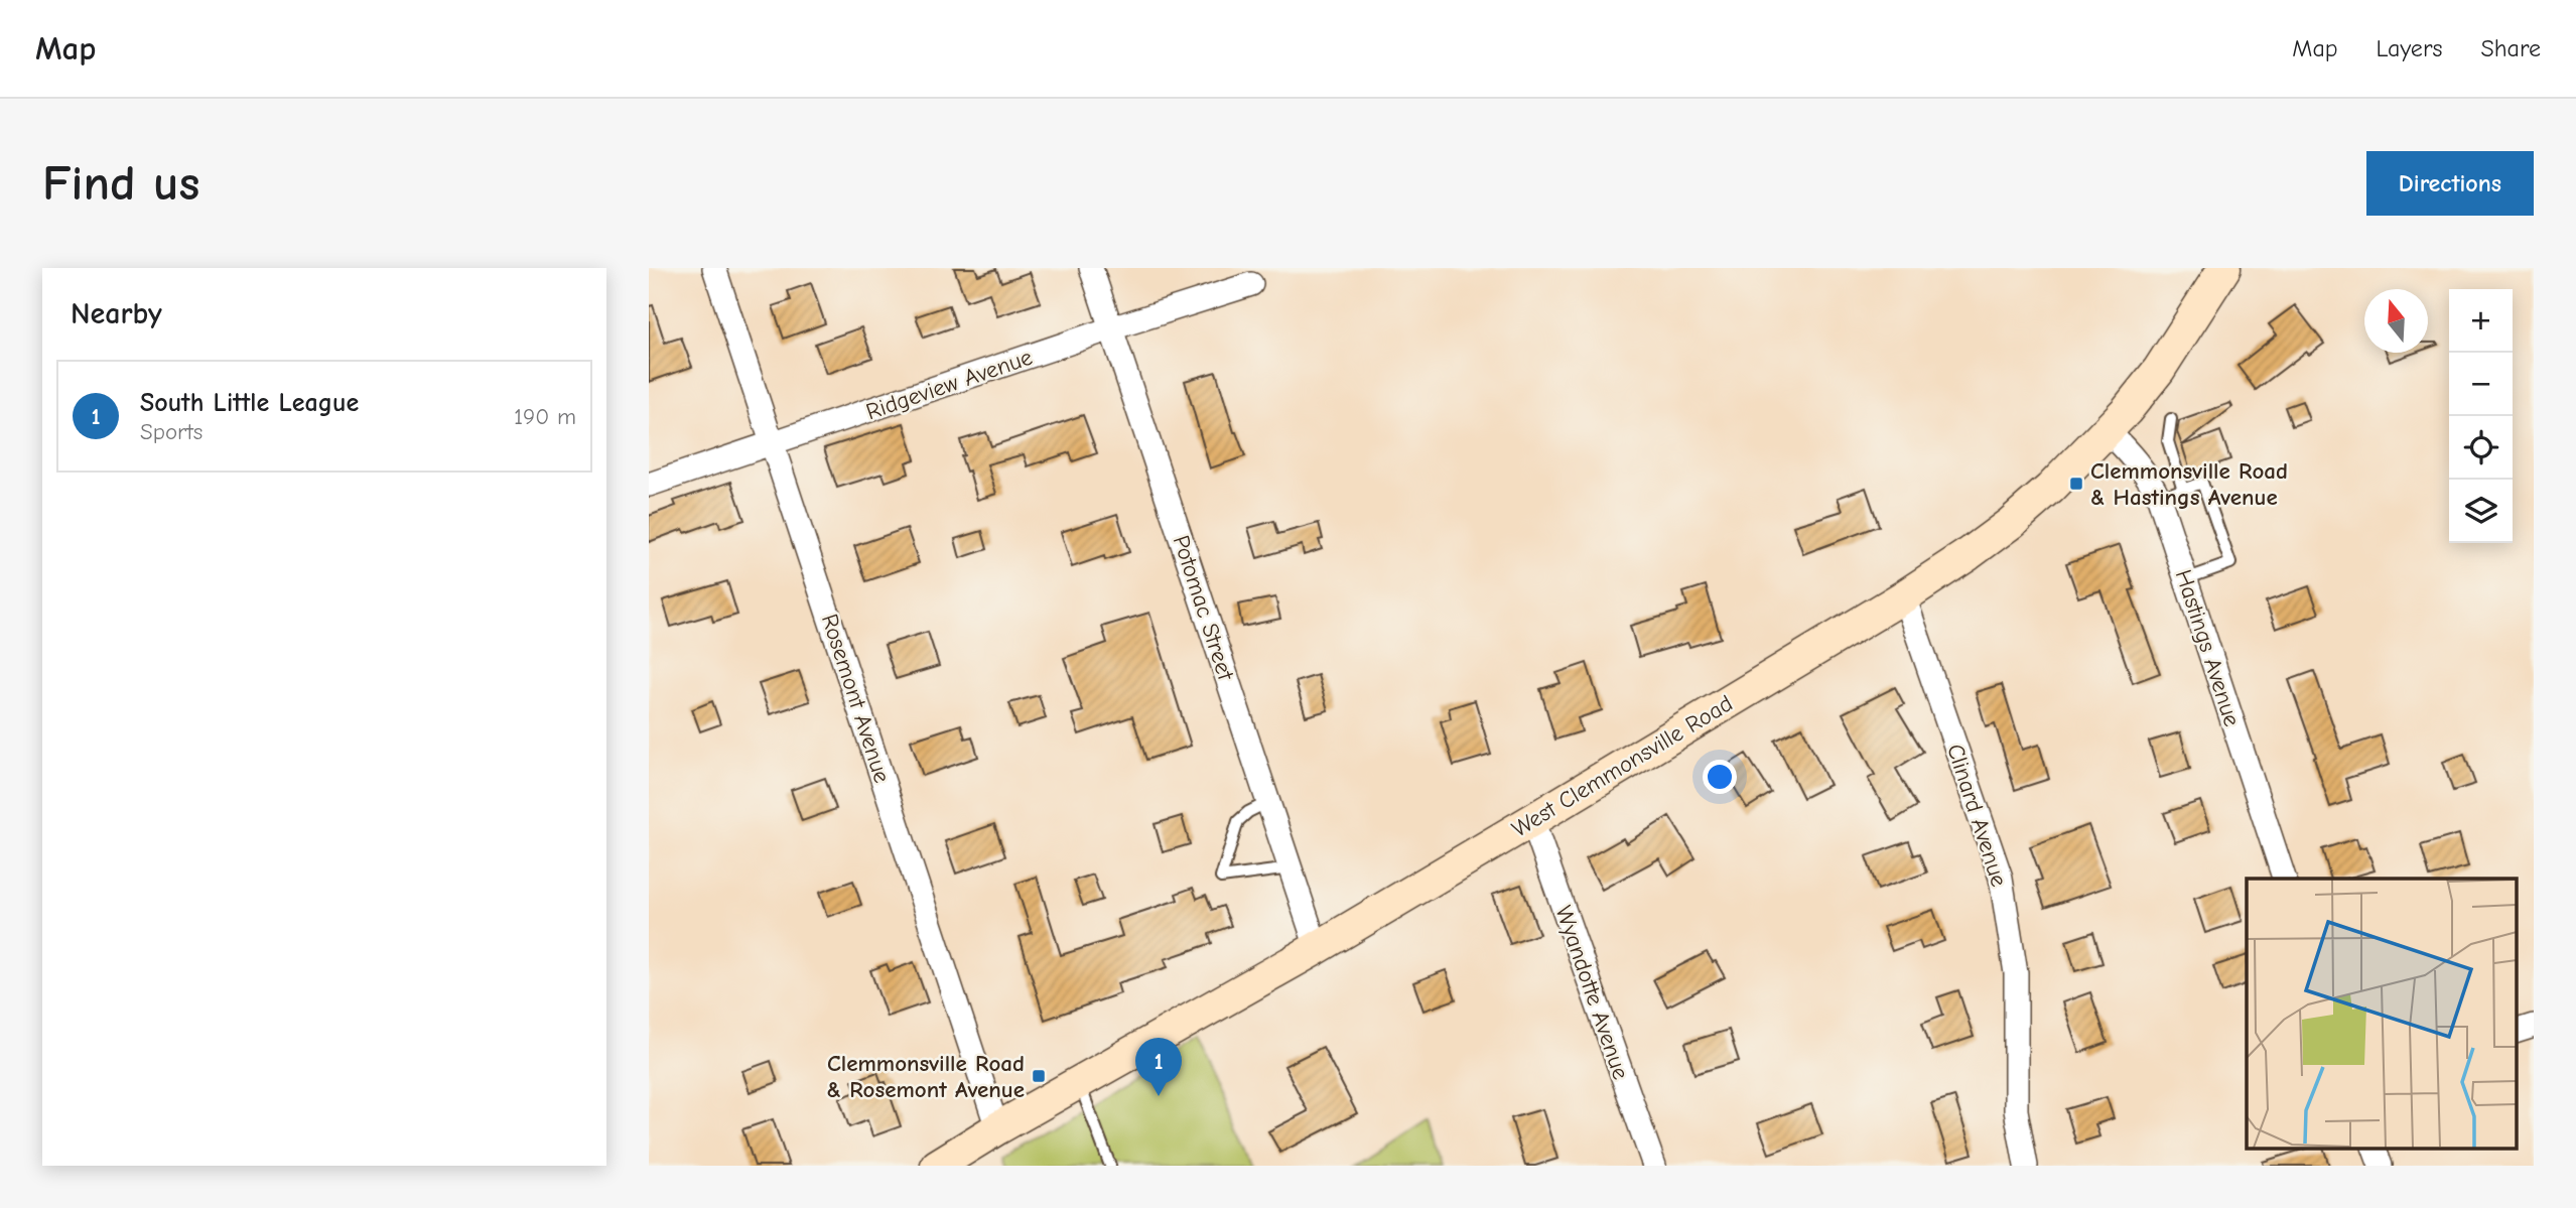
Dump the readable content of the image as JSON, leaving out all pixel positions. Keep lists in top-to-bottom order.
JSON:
{
  "streets": {
    "main road": ["West Clemmonsville Road"],
    "street": [
      "Ridgeview Avenue",
      "Potomac Street",
      "Hastings Avenue",
      "Rosemont Avenue",
      "Clinard Avenue",
      "Wyandotte Avenue"
    ]
  },
  "crossings": [
    ["Ridgeview Avenue", "Potomac Street"],
    ["Ridgeview Avenue", "Rosemont Avenue"],
    ["Potomac Street", "West Clemmonsville Road"],
    ["Hastings Avenue", "West Clemmonsville Road"],
    ["Rosemont Avenue", "West Clemmonsville Road"],
    ["West Clemmonsville Road", "Clinard Avenue"],
    ["West Clemmonsville Road", "Wyandotte Avenue"]
  ],
  "places": {
    "transit": ["Clemmonsville Road & Hastings Avenue", "Clemmonsville Road & Rosemont Avenue"]
  },
  "north": "top",
  "page": {
    "header": "Map",
    "nav": ["Map", "Layers", "Share"],
    "buttons": "Directions",
    "title": "Find us",
    "heading": "Nearby",
    "map_buttons": ["+", "−"],
    "list": [
      {
        "mark": "1",
        "name": "South Little League",
        "note": "Sports",
        "value": "190 m"
      }
    ],
    "pins": "1"
  }
}
